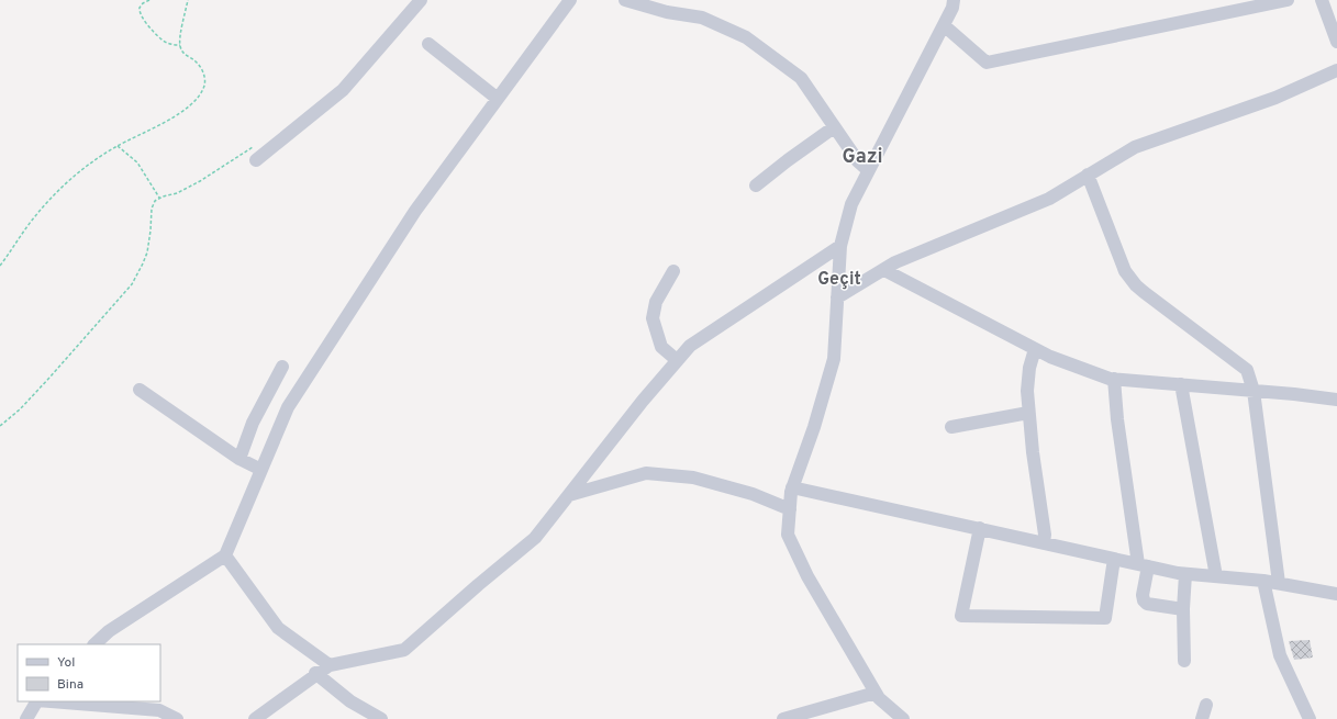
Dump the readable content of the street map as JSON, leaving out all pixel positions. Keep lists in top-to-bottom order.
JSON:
{
  "districts": ["Gazi", "Geçit"],
  "legend": ["Yol", "Bina"]
}
